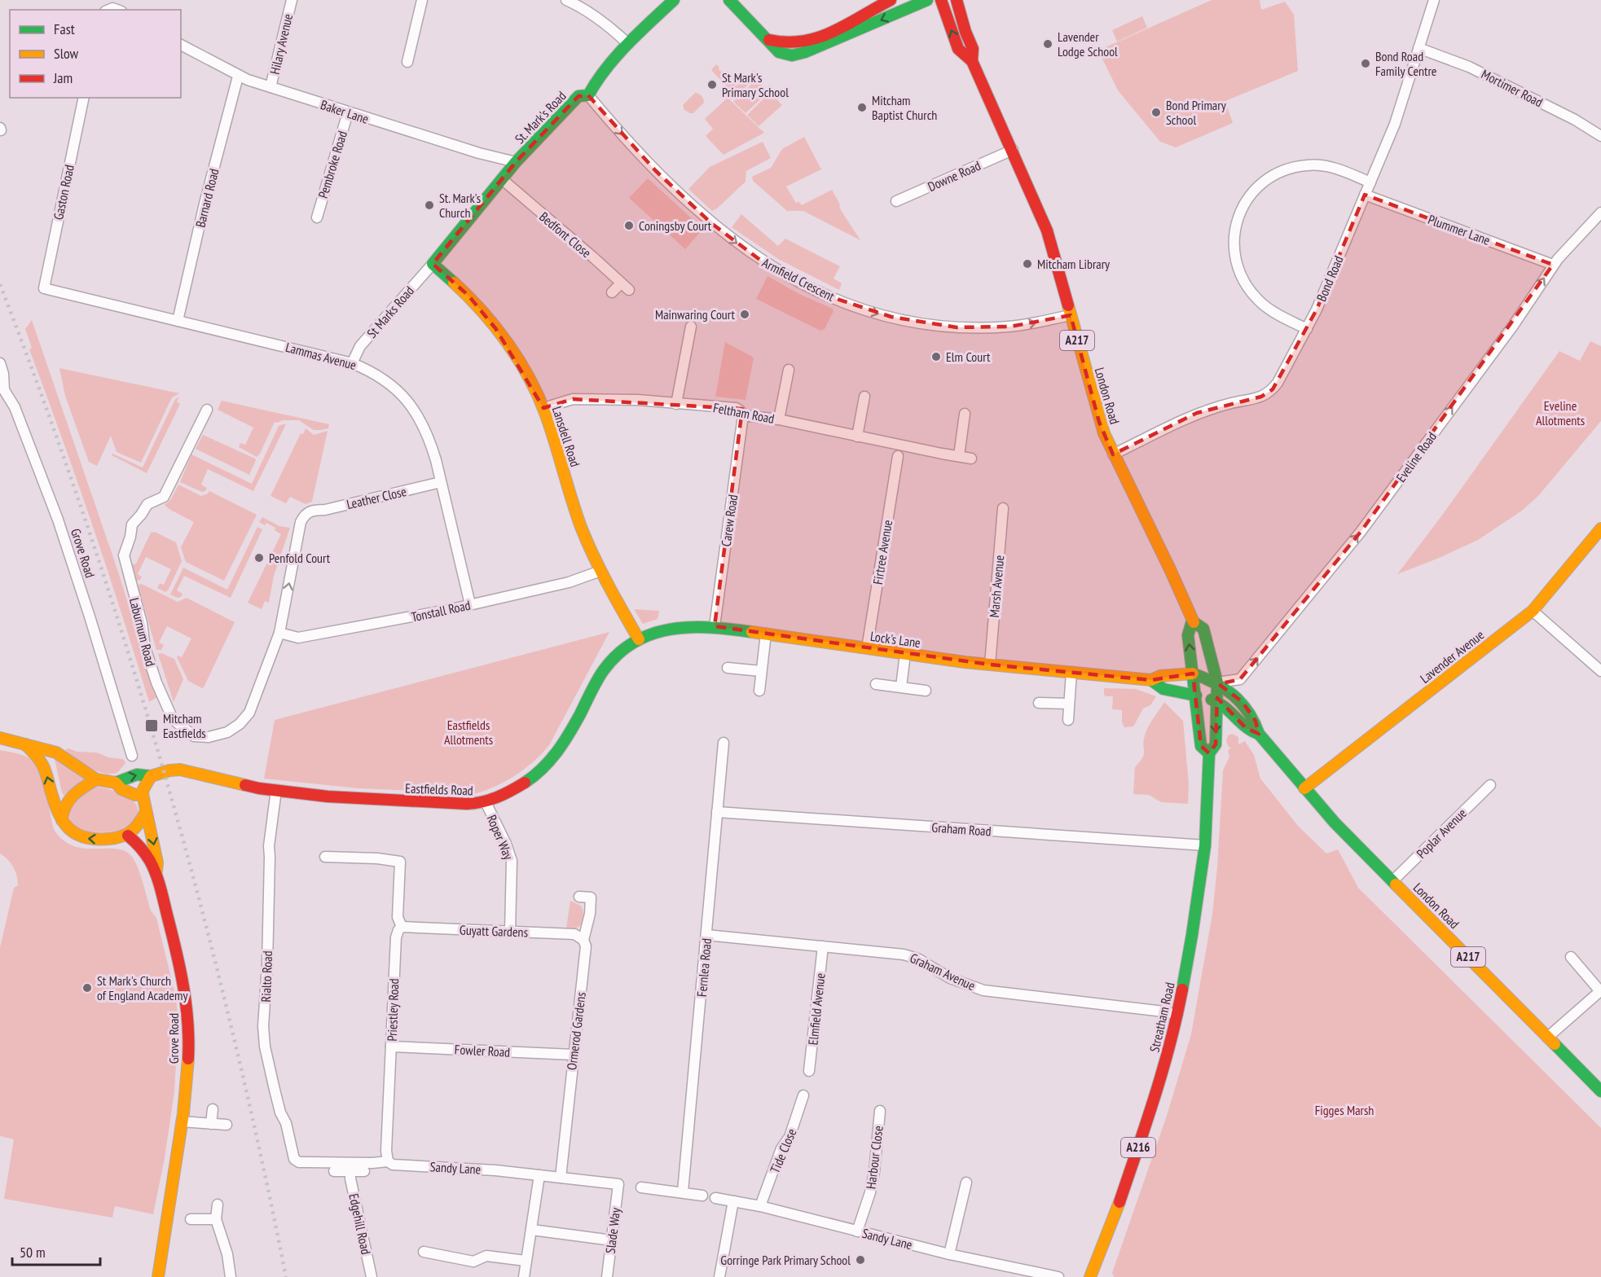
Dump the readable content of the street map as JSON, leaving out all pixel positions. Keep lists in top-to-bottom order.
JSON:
{
  "streets": {
    "street": [
      "Hilary Avenue",
      "Mortimer Road",
      "Baker Lane",
      "St. Mark's Road",
      "Pembroke Road",
      "Downe Road",
      "Gaston Road",
      "Barnard Road",
      "Plummer Lane",
      "Bedfont Close",
      "Bond Road",
      "Armfield Crescent",
      "St Marks Road",
      "A217",
      "Lammas Avenue",
      "London Road",
      "Feltham Road",
      "Lansdell Road",
      "Eveline Road",
      "Leather Close",
      "Carew Road",
      "Firtree Avenue",
      "Grove Road",
      "Marsh Avenue",
      "Tonstall Road",
      "Laburnum Road",
      "Lock's Lane",
      "Lavender Avenue",
      "Eastfields Road",
      "Graham Road",
      "Poplar Avenue",
      "Roper Way",
      "Guyatt Gardens",
      "Fernlea Road",
      "Graham Avenue",
      "Rialto Road",
      "Elmfield Avenue",
      "Priestley Road",
      "Streatham Road",
      "Ormerod Gardens",
      "Fowler Road",
      "A216",
      "Tide Close",
      "Harbour Close",
      "Sandy Lane",
      "Edgehill Road",
      "Slade Way"
    ]
  },
  "crossings": [
    ["Hilary Avenue", "Baker Lane"],
    ["Mortimer Road", "Bond Road"],
    ["Baker Lane", "St. Mark's Road"],
    ["Baker Lane", "Pembroke Road"],
    ["Baker Lane", "Barnard Road"],
    ["St. Mark's Road", "Bedfont Close"],
    ["St. Mark's Road", "Armfield Crescent"],
    ["St. Mark's Road", "St Marks Road"],
    ["St. Mark's Road", "Lansdell Road"],
    ["Downe Road", "London Road"],
    ["Gaston Road", "Lammas Avenue"],
    ["Barnard Road", "Lammas Avenue"],
    ["Plummer Lane", "Bond Road"],
    ["Plummer Lane", "Eveline Road"],
    ["Bond Road", "London Road"],
    ["Armfield Crescent", "London Road"],
    ["St Marks Road", "Lammas Avenue"],
    ["St Marks Road", "Lansdell Road"],
    ["A217", "London Road"],
    ["Lammas Avenue", "Leather Close"],
    ["Lammas Avenue", "Tonstall Road"],
    ["London Road", "Eveline Road"],
    ["London Road", "Lock's Lane"],
    ["London Road", "Lavender Avenue"],
    ["London Road", "Poplar Avenue"],
    ["London Road", "Streatham Road"],
    ["Feltham Road", "Lansdell Road"],
    ["Feltham Road", "Carew Road"],
    ["Lansdell Road", "Tonstall Road"],
    ["Lansdell Road", "Lock's Lane"],
    ["Lansdell Road", "Eastfields Road"],
    ["Eveline Road", "Streatham Road"],
    ["Leather Close", "Laburnum Road"],
    ["Carew Road", "Lock's Lane"],
    ["Firtree Avenue", "Lock's Lane"],
    ["Marsh Avenue", "Lock's Lane"],
    ["Tonstall Road", "Laburnum Road"],
    ["Lock's Lane", "Eastfields Road"],
    ["Lock's Lane", "Streatham Road"],
    ["Eastfields Road", "Roper Way"],
    ["Eastfields Road", "Rialto Road"],
    ["Graham Road", "Fernlea Road"],
    ["Graham Road", "Streatham Road"],
    ["Roper Way", "Guyatt Gardens"],
    ["Guyatt Gardens", "Priestley Road"],
    ["Guyatt Gardens", "Ormerod Gardens"],
    ["Fernlea Road", "Graham Avenue"],
    ["Graham Avenue", "Elmfield Avenue"],
    ["Graham Avenue", "Streatham Road"],
    ["Rialto Road", "Sandy Lane"],
    ["Priestley Road", "Fowler Road"],
    ["Priestley Road", "Sandy Lane"],
    ["Ormerod Gardens", "Fowler Road"],
    ["Ormerod Gardens", "Sandy Lane"],
    ["Tide Close", "Sandy Lane"],
    ["Harbour Close", "Sandy Lane"],
    ["Sandy Lane", "Slade Way"]
  ],
  "one_way": ["Armfield Crescent", "Eveline Road"],
  "parks": ["Eveline Allotments", "Eastfields Allotments", "Figges Marsh"],
  "places": {
    "other": [
      "Lavender Lodge School",
      "Bond Road Family Centre",
      "St Mark's Primary School",
      "Mitcham Baptist Church",
      "Bond Primary School",
      "St. Mark's Church",
      "Coningsby Court",
      "Mitcham Library",
      "Mainwaring Court",
      "Elm Court",
      "Penfold Court",
      "St Mark's Church of England Academy",
      "Gorringe Park Primary School"
    ],
    "transit": ["Mitcham Eastfields"]
  },
  "legend": ["Fast", "Slow", "Jam"],
  "scale_bar": "50 m"
}
